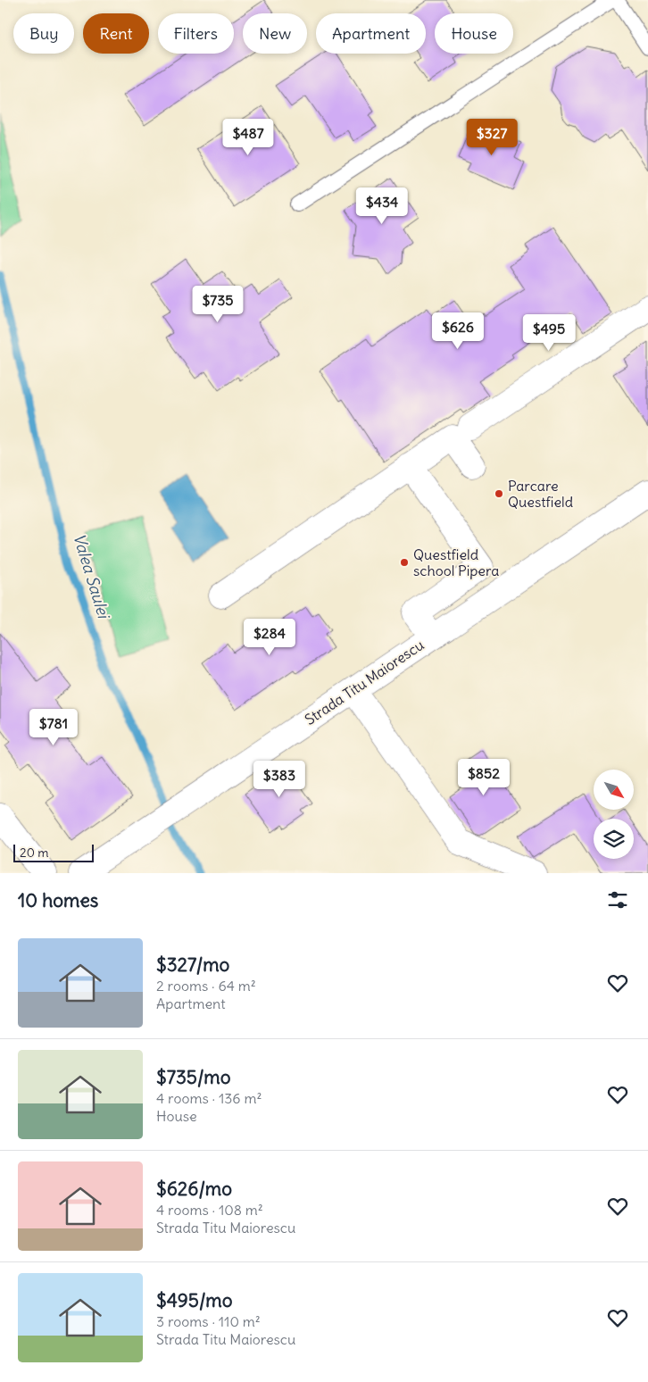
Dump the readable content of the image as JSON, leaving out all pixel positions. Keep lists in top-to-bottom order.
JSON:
{
  "streets": {
    "street": ["Strada Titu Maiorescu"]
  },
  "water": ["Valea Saulei"],
  "places": ["Parcare Questfield", "Questfield school Pipera"],
  "scale_bar": "20 m",
  "north": "bottom right",
  "page": {
    "chip": [
      "Buy",
      "Rent",
      "Filters",
      "New",
      "Apartment",
      "House"
    ],
    "price": [
      "$487",
      "$327",
      "$434",
      "$735",
      "$626",
      "$495",
      "$284",
      "$781",
      "$852",
      "$383"
    ],
    "scale": "20 m",
    "heading": "10 homes",
    "list": [
      {
        "name": "$327/mo",
        "note": "2 rooms · 64 m² · Apartment"
      },
      {
        "name": "$735/mo",
        "note": "4 rooms · 136 m² · House"
      },
      {
        "name": "$626/mo",
        "note": "4 rooms · 108 m² · Strada Titu Maiorescu"
      },
      {
        "name": "$495/mo",
        "note": "3 rooms · 110 m² · Strada Titu Maiorescu"
      }
    ]
  }
}
